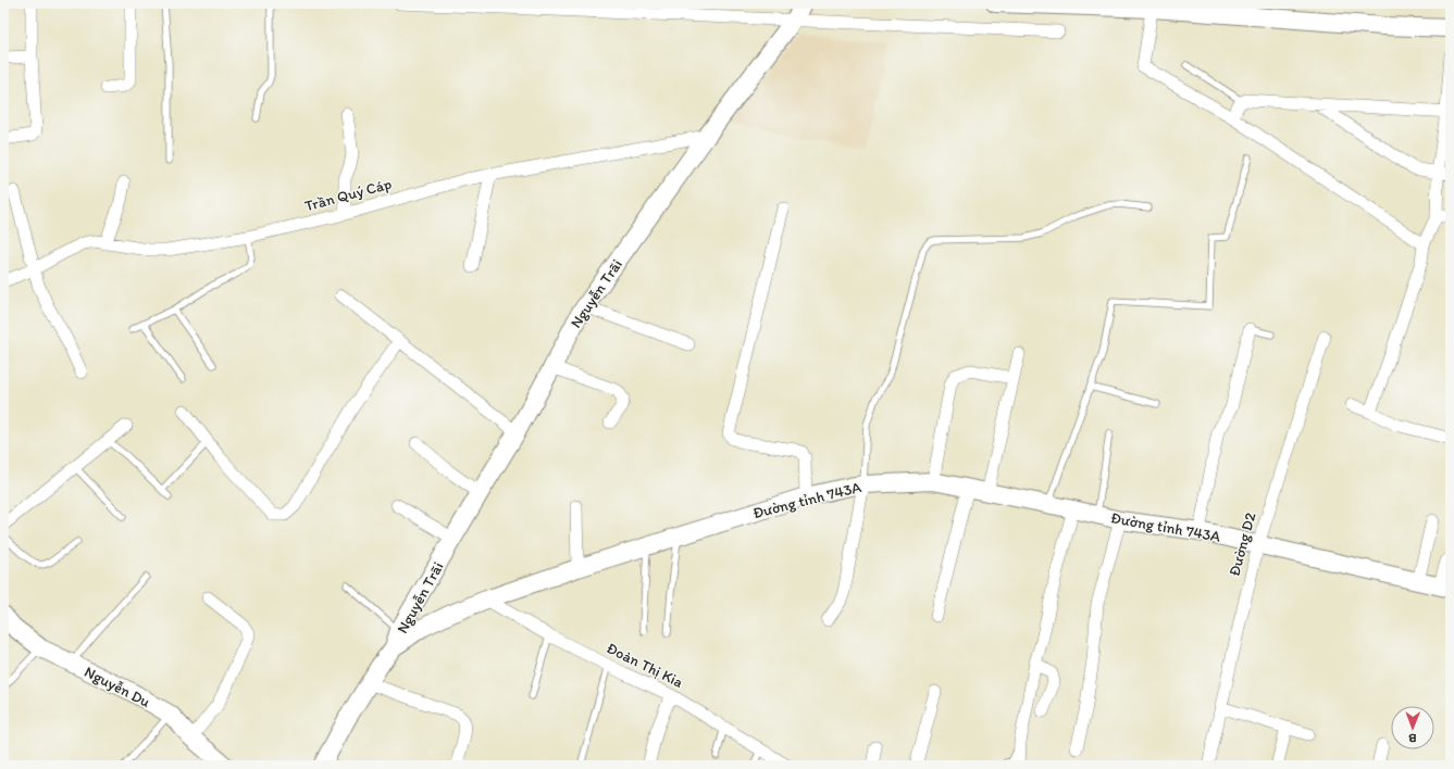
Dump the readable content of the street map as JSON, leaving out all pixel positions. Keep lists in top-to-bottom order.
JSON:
{
  "streets": {
    "main road": ["Nguyễn Trãi", "Đường tỉnh 743A", "Nguyễn Du"],
    "street": ["Trần Quý Cáp", "Đường D2", "Đoàn Thị Kia"]
  },
  "crossings": [
    ["Trần Quý Cáp", "Nguyễn Trãi"],
    ["Nguyễn Trãi", "Đường tỉnh 743A"],
    ["Đường tỉnh 743A", "Đường D2"],
    ["Đường tỉnh 743A", "Đoàn Thị Kia"]
  ],
  "north": "bottom"
}
